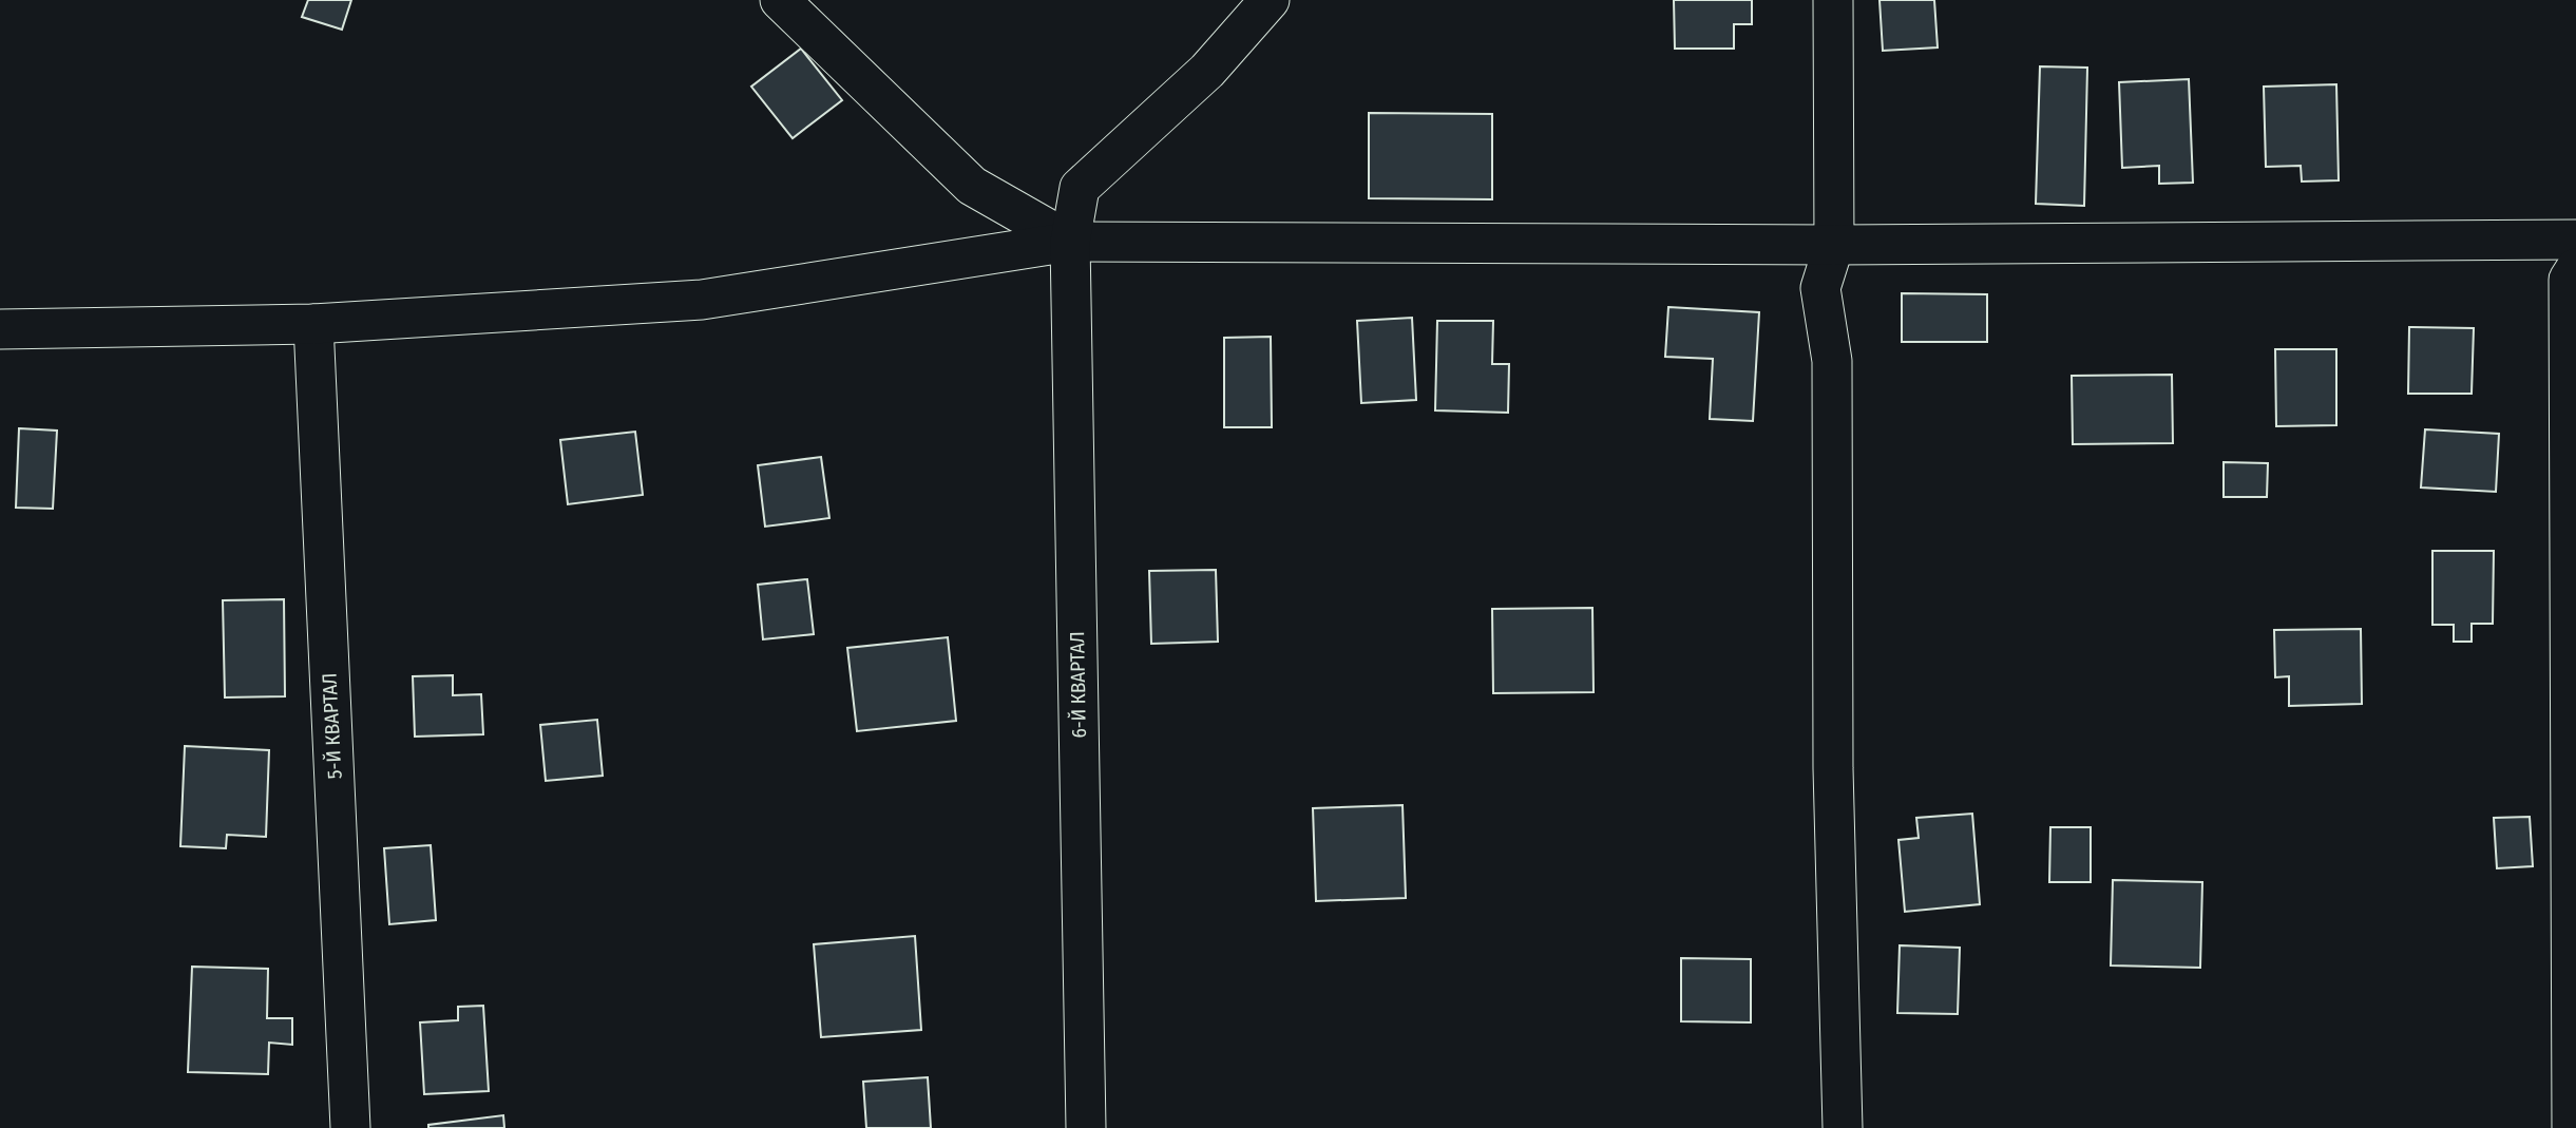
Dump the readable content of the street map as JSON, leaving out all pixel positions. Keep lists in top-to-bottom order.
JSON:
{
  "streets": {
    "street": ["6-Й КВАРТАЛ", "5-Й КВАРТАЛ"]
  }
}
